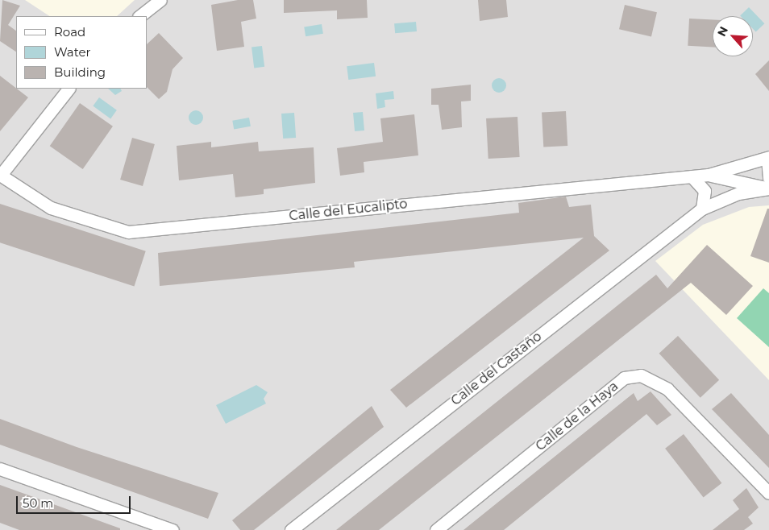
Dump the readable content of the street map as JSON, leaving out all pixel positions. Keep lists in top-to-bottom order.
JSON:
{
  "streets": {
    "street": ["Calle del Eucalipto", "Calle del Castaño", "Calle de la Haya"]
  },
  "legend": ["Road", "Water", "Building"],
  "scale_bar": "50 m",
  "north": "top left"
}
